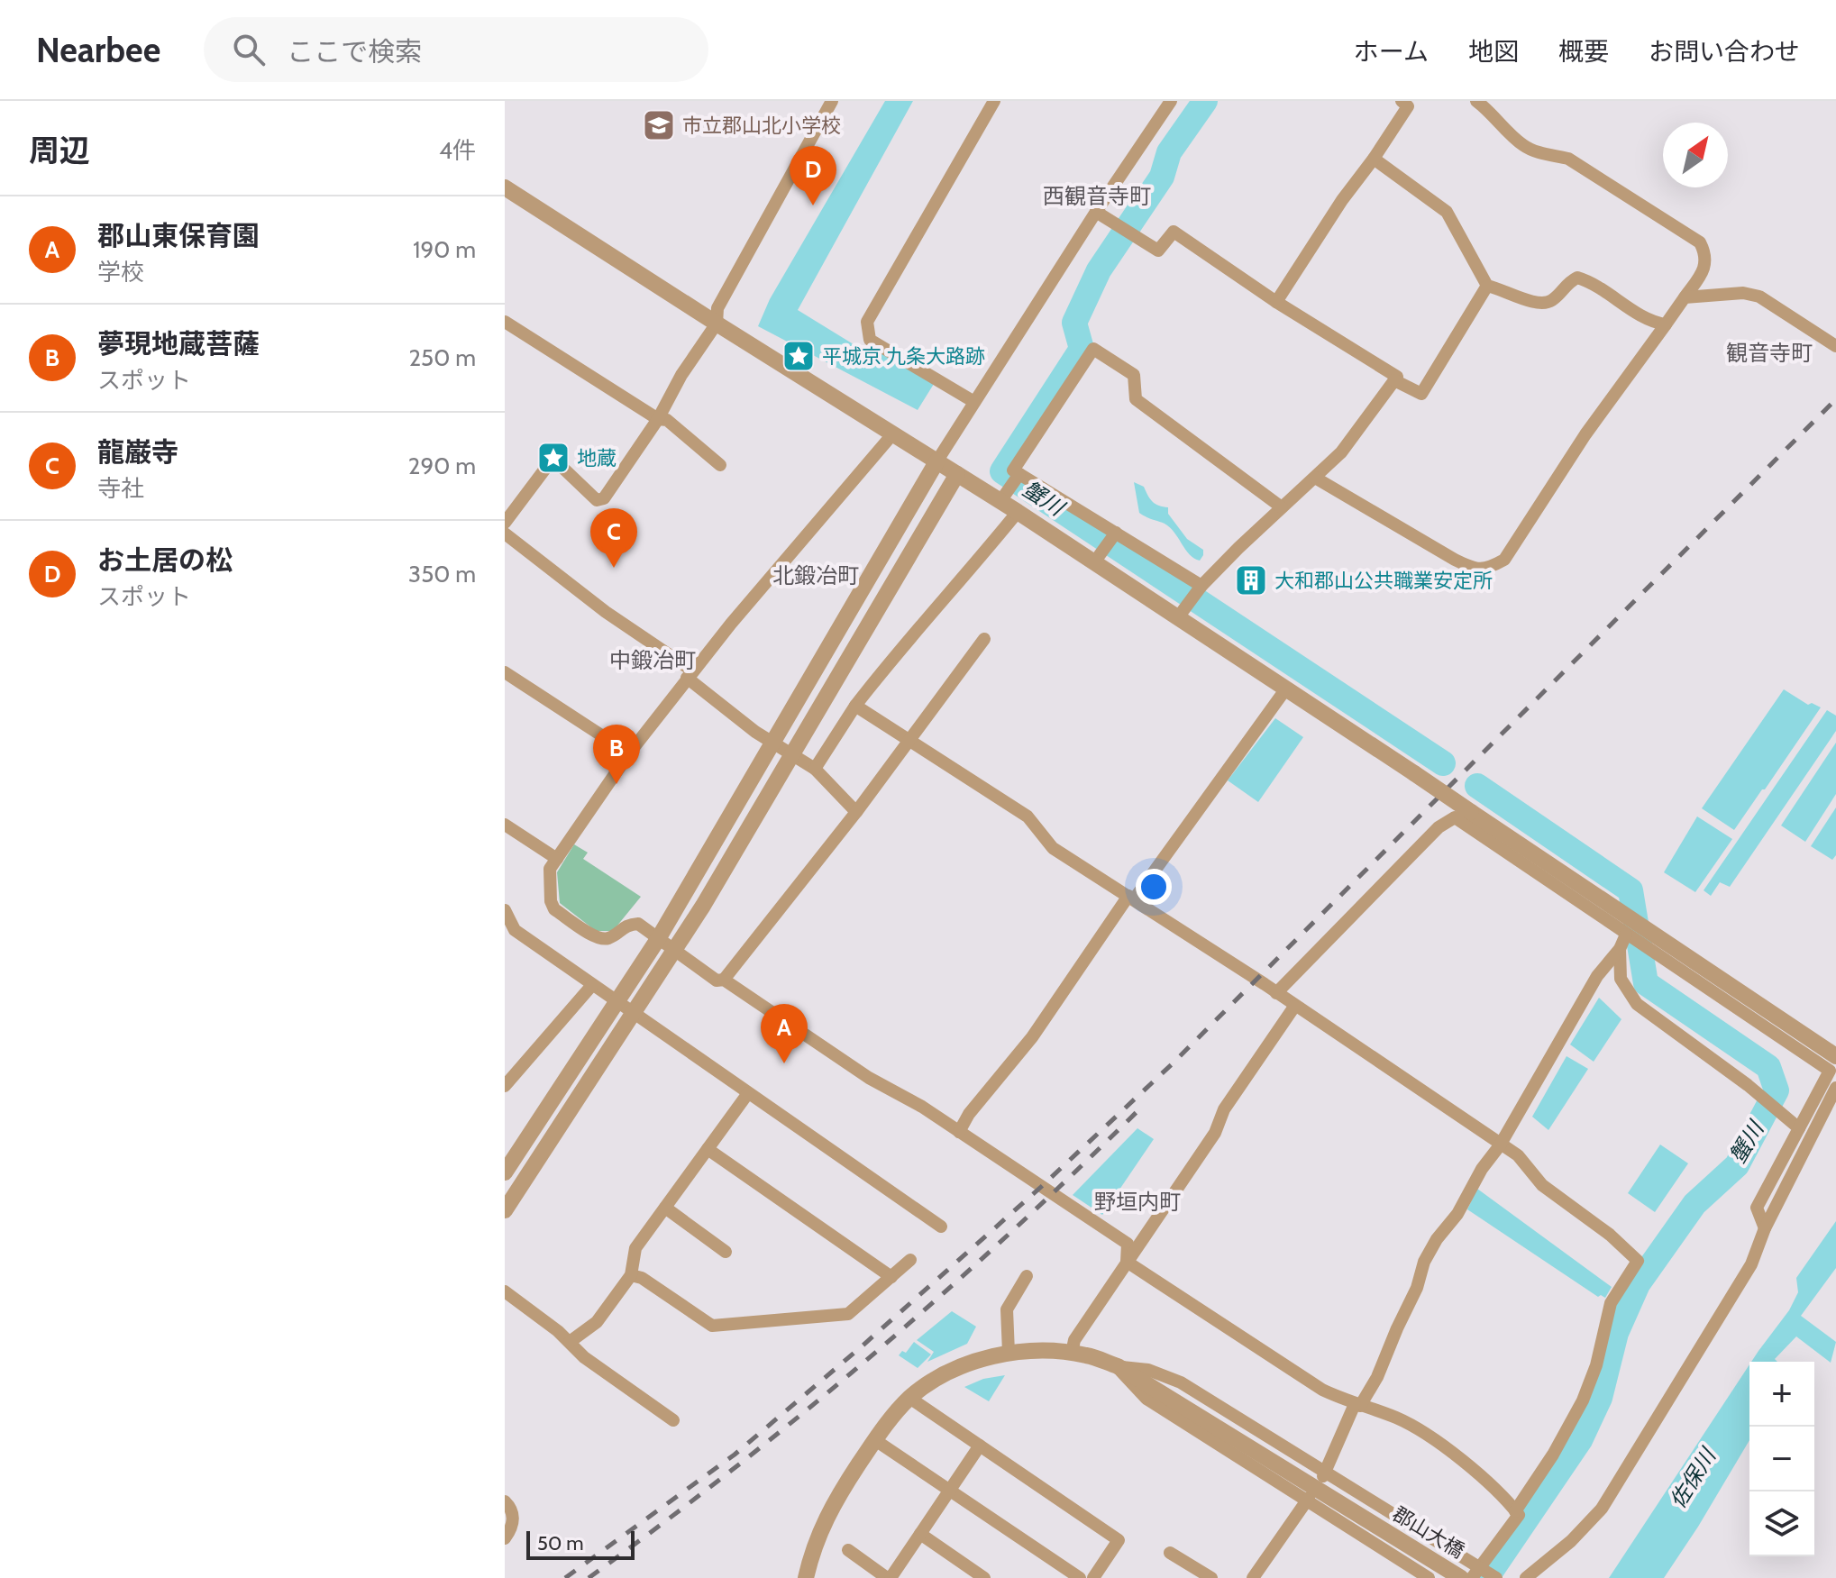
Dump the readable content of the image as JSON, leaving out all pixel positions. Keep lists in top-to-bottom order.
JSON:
{
  "streets": {
    "street": ["郡山大橋"]
  },
  "districts": [
    "西観音寺町",
    "観音寺町",
    "北鍛冶町",
    "中鍛冶町",
    "野垣内町"
  ],
  "water": ["蟹川", "佐保川"],
  "places": {
    "school or university": ["市立郡山北小学校"],
    "place": ["平城京 九条大路跡", "地蔵"],
    "building": ["大和郡山公共職業安定所"]
  },
  "scale_bar": "50 m",
  "north": "top right",
  "page": {
    "header": "Nearbee",
    "search": "ここで検索",
    "nav": [
      "ホーム",
      "地図",
      "概要",
      "お問い合わせ"
    ],
    "heading": ["周辺", "4件"],
    "pins": [
      "D",
      "C",
      "B",
      "A"
    ],
    "list": [
      {
        "mark": "A",
        "name": "郡山東保育園",
        "note": "学校",
        "value": "190 m"
      },
      {
        "mark": "B",
        "name": "夢現地蔵菩薩",
        "note": "スポット",
        "value": "250 m"
      },
      {
        "mark": "C",
        "name": "龍巌寺",
        "note": "寺社",
        "value": "290 m"
      },
      {
        "mark": "D",
        "name": "お土居の松",
        "note": "スポット",
        "value": "350 m"
      }
    ],
    "map_buttons": ["+", "−"],
    "scale": "50 m"
  }
}
